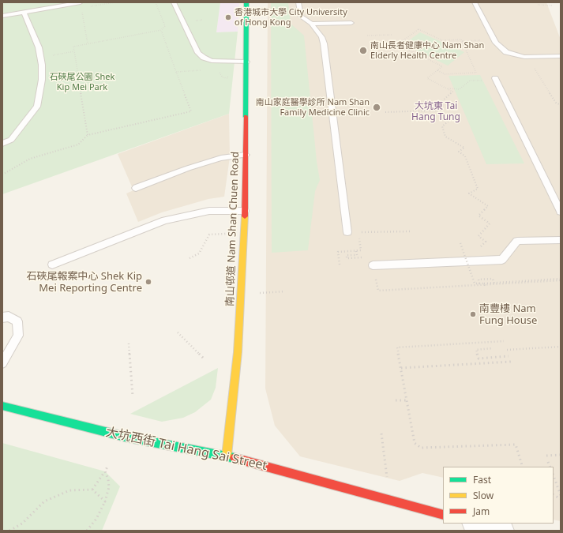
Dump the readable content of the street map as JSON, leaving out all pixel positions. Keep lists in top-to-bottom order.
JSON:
{
  "streets": {
    "street": ["南山邨道 Nam Shan Chuen Road", "大坑西街 Tai Hang Sai Street"]
  },
  "crossings": [
    ["南山邨道 Nam Shan Chuen Road", "大坑西街 Tai Hang Sai Street"]
  ],
  "districts": ["大坑東 Tai Hang Tung"],
  "parks": ["石硤尾公園 Shek Kip Mei Park"],
  "places": [
    "香港城市大學 City University of Hong Kong",
    "南山長者健康中心 Nam Shan Elderly Health Centre",
    "南山家庭醫學診所 Nam Shan Family Medicine Clinic",
    "石硤尾報案中心 Shek Kip Mei Reporting Centre",
    "南豐樓 Nam Fung House"
  ],
  "legend": ["Fast", "Slow", "Jam"]
}
